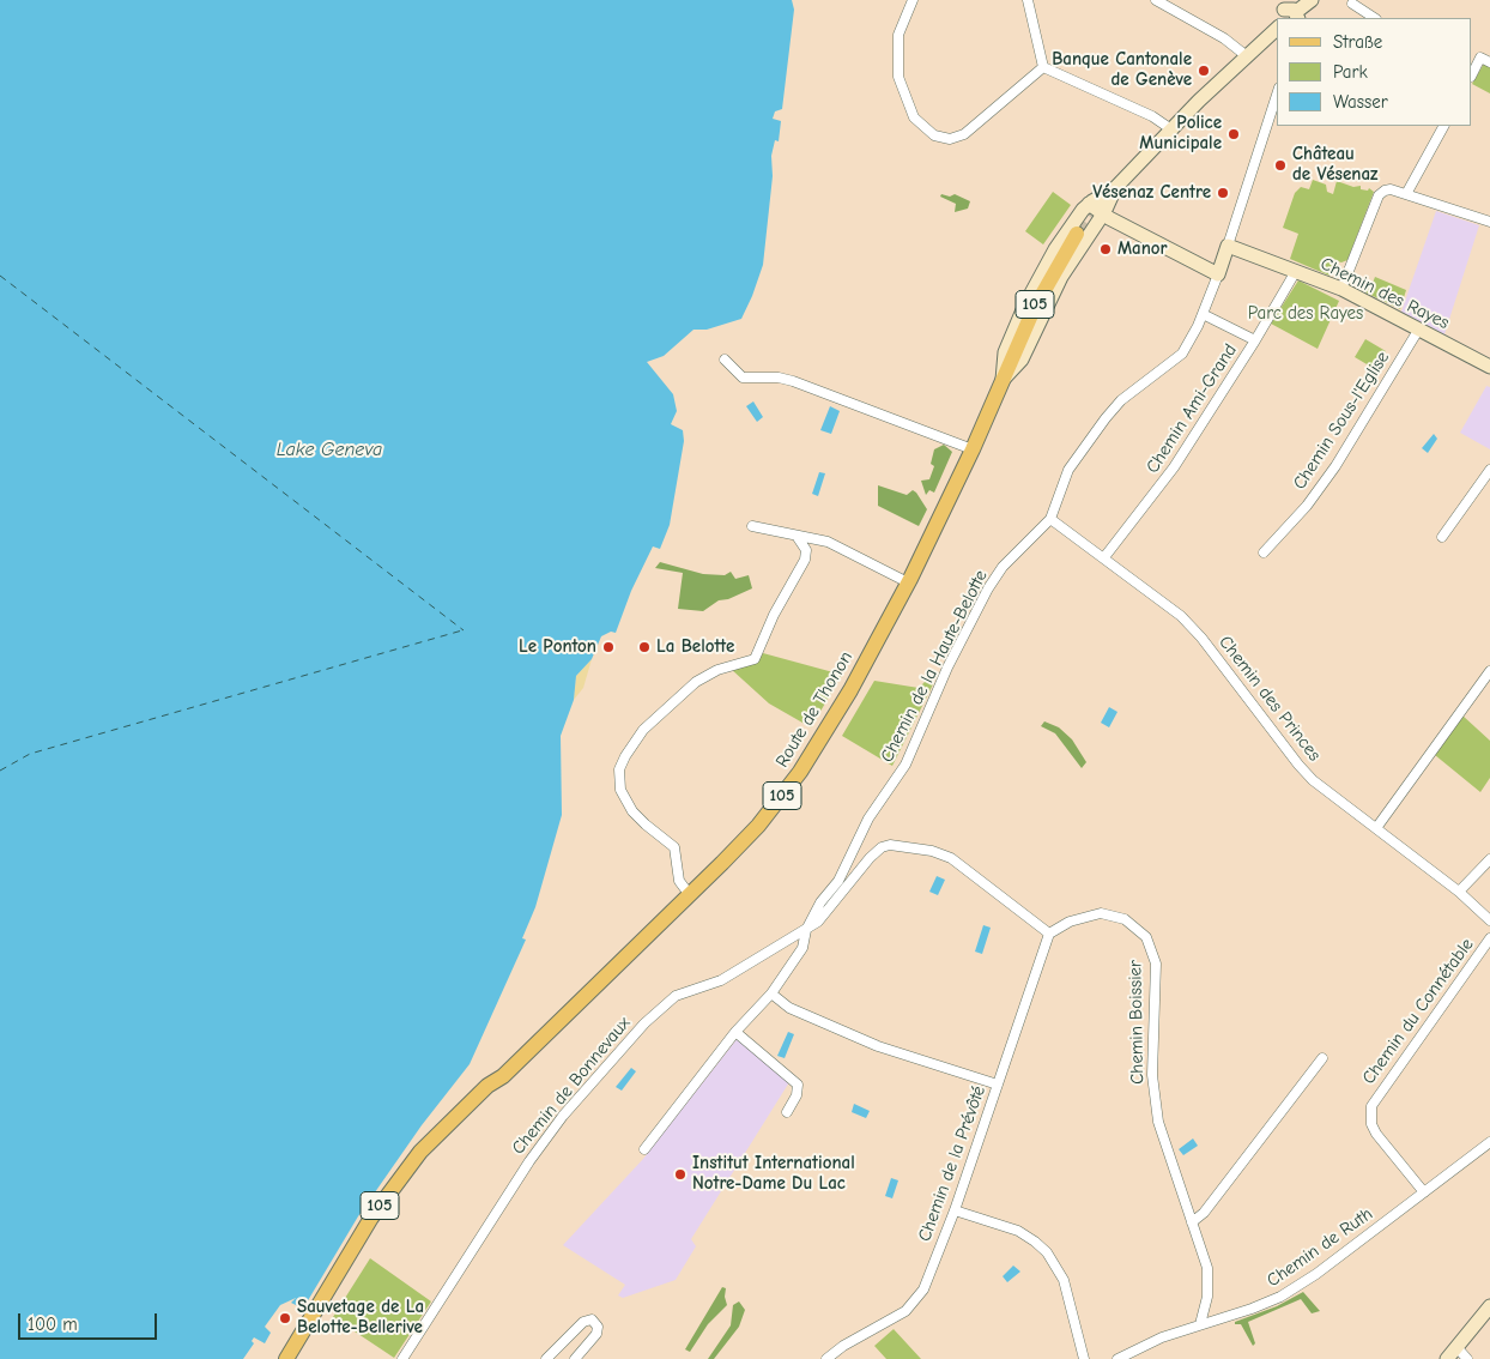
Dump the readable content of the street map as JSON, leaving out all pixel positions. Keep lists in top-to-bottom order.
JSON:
{
  "streets": {
    "main road": ["Chemin des Rayes", "105", "Route de Thonon"],
    "street": [
      "Chemin Ami-Grand",
      "Chemin Sous-l'Eglise",
      "Chemin de la Haute-Belotte",
      "Chemin des Princes",
      "Chemin du Connétable",
      "Chemin Boissier",
      "Chemin de Bonnevaux",
      "Chemin de la Prévôté",
      "Chemin de Ruth"
    ]
  },
  "crossings": [
    ["Chemin des Rayes", "Chemin Ami-Grand"],
    ["Chemin des Rayes", "Chemin Sous-l'Eglise"],
    ["105", "Route de Thonon"],
    ["Chemin Ami-Grand", "Chemin des Princes"],
    ["Chemin de la Haute-Belotte", "Chemin des Princes"],
    ["Chemin de la Haute-Belotte", "Chemin de Bonnevaux"],
    ["Chemin du Connétable", "Chemin de Ruth"],
    ["Chemin Boissier", "Chemin de la Prévôté"],
    ["Chemin Boissier", "Chemin de Ruth"]
  ],
  "water": ["Lake Geneva"],
  "parks": ["Parc des Rayes"],
  "places": [
    "Banque Cantonale de Genève",
    "Police Municipale",
    "Château de Vésenaz",
    "Vésenaz Centre",
    "Manor",
    "Le Ponton",
    "La Belotte",
    "Institut International Notre-Dame Du Lac",
    "Sauvetage de La Belotte-Bellerive"
  ],
  "legend": ["Straße", "Park", "Wasser"],
  "scale_bar": "100 m"
}
